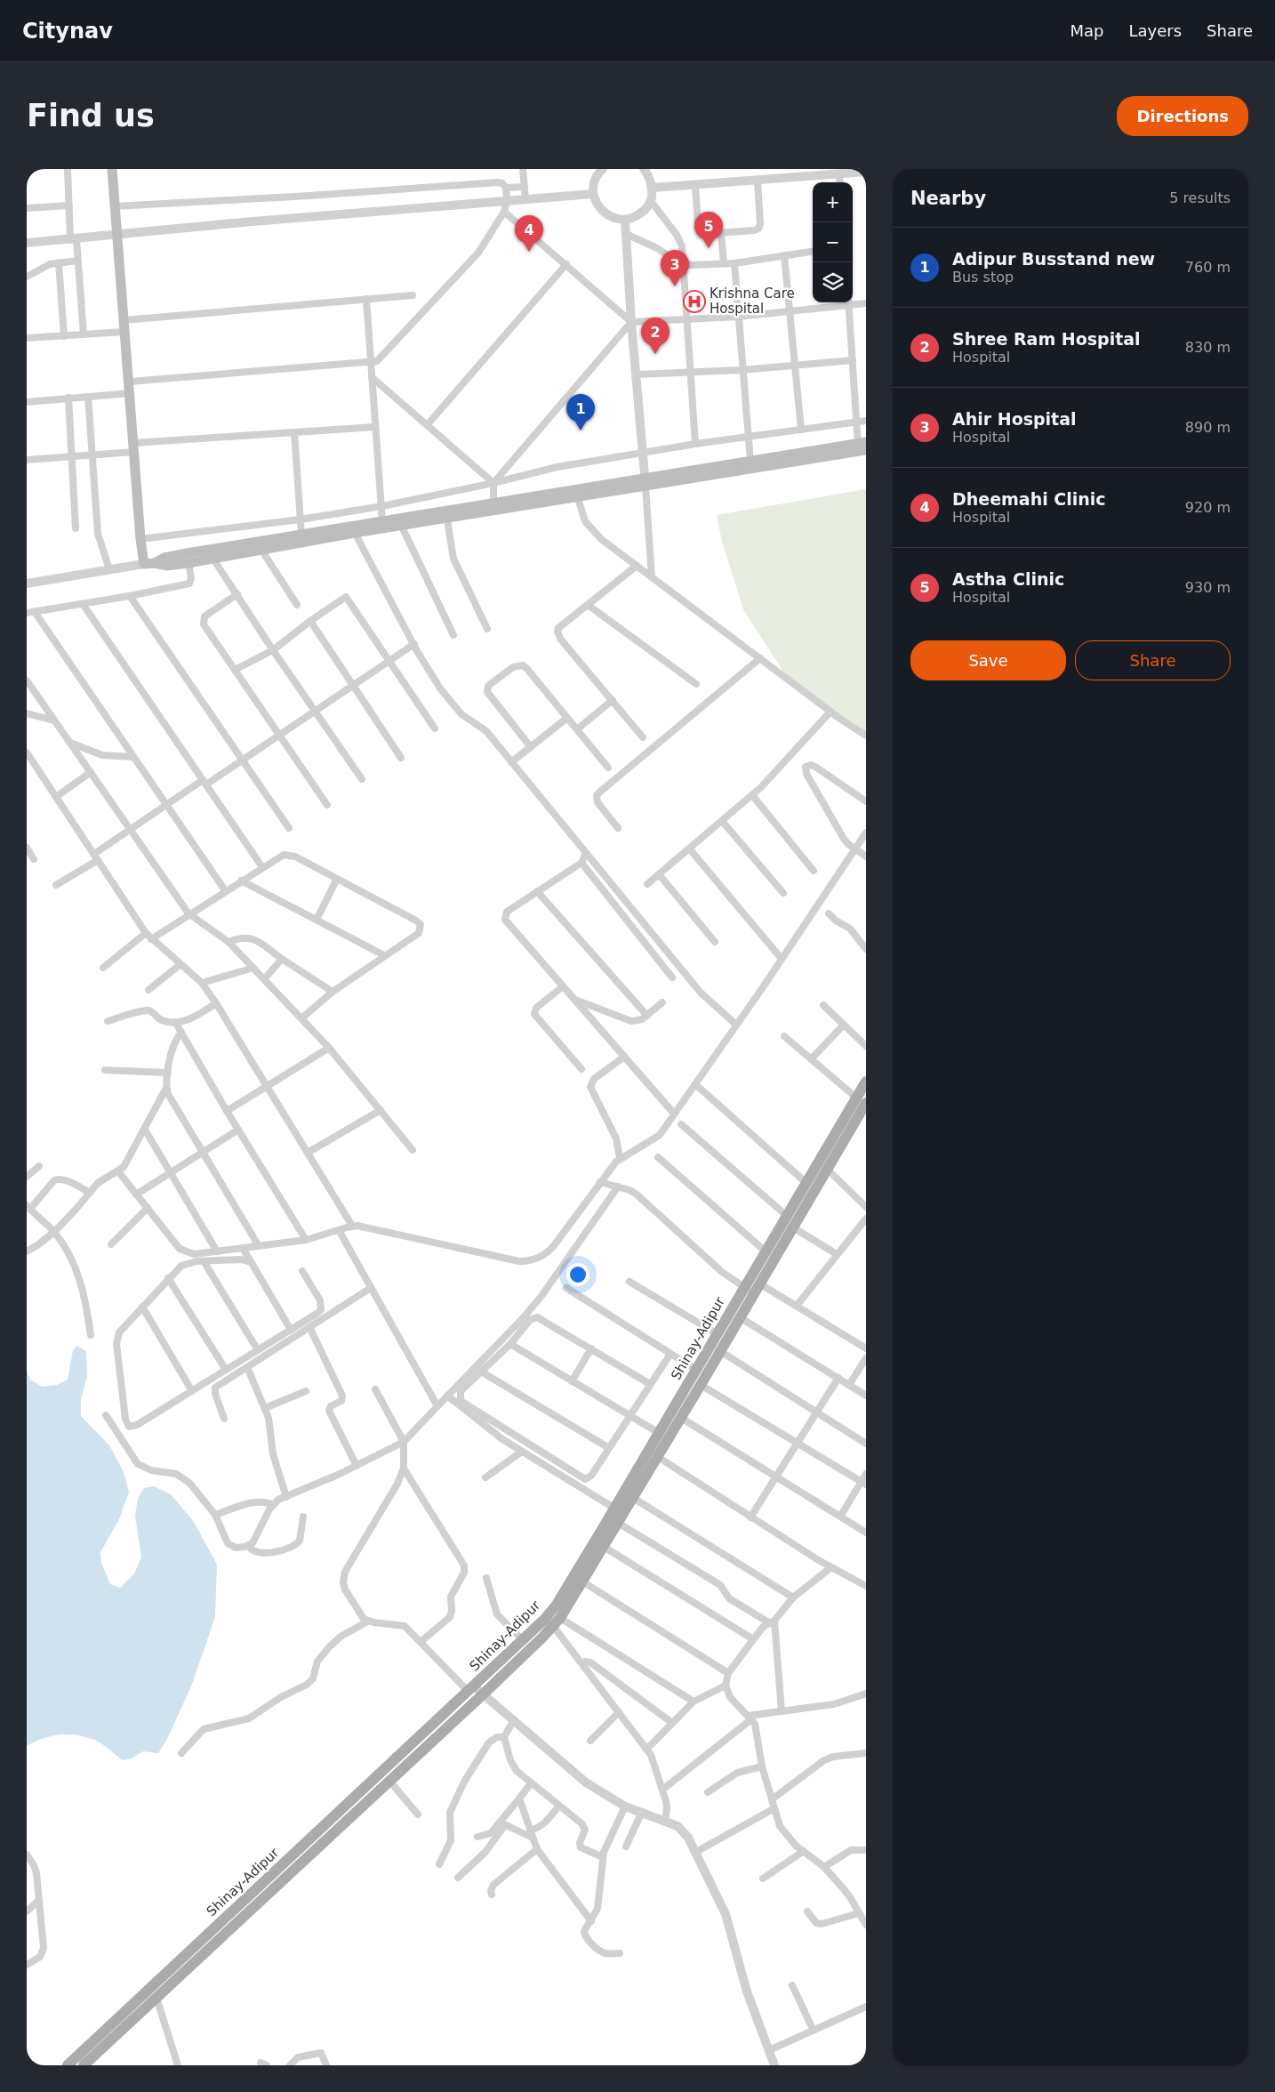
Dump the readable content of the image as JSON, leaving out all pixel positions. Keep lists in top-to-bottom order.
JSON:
{
  "streets": {
    "main road": ["Shinay-Adipur"]
  },
  "places": {
    "hospital": ["Krishna Care Hospital"]
  },
  "page": {
    "header": "Citynav",
    "nav": ["Map", "Layers", "Share"],
    "buttons": [
      "Directions",
      ["Save", "Share"]
    ],
    "title": "Find us",
    "heading": ["Nearby", "5 results"],
    "map_buttons": ["+", "−"],
    "pins": [
      "5",
      "4",
      "3",
      "2",
      "1"
    ],
    "list": [
      {
        "mark": "1",
        "name": "Adipur Busstand new",
        "note": "Bus stop",
        "value": "760 m"
      },
      {
        "mark": "2",
        "name": "Shree Ram Hospital",
        "note": "Hospital",
        "value": "830 m"
      },
      {
        "mark": "3",
        "name": "Ahir Hospital",
        "note": "Hospital",
        "value": "890 m"
      },
      {
        "mark": "4",
        "name": "Dheemahi Clinic",
        "note": "Hospital",
        "value": "920 m"
      },
      {
        "mark": "5",
        "name": "Astha Clinic",
        "note": "Hospital",
        "value": "930 m"
      }
    ]
  }
}
